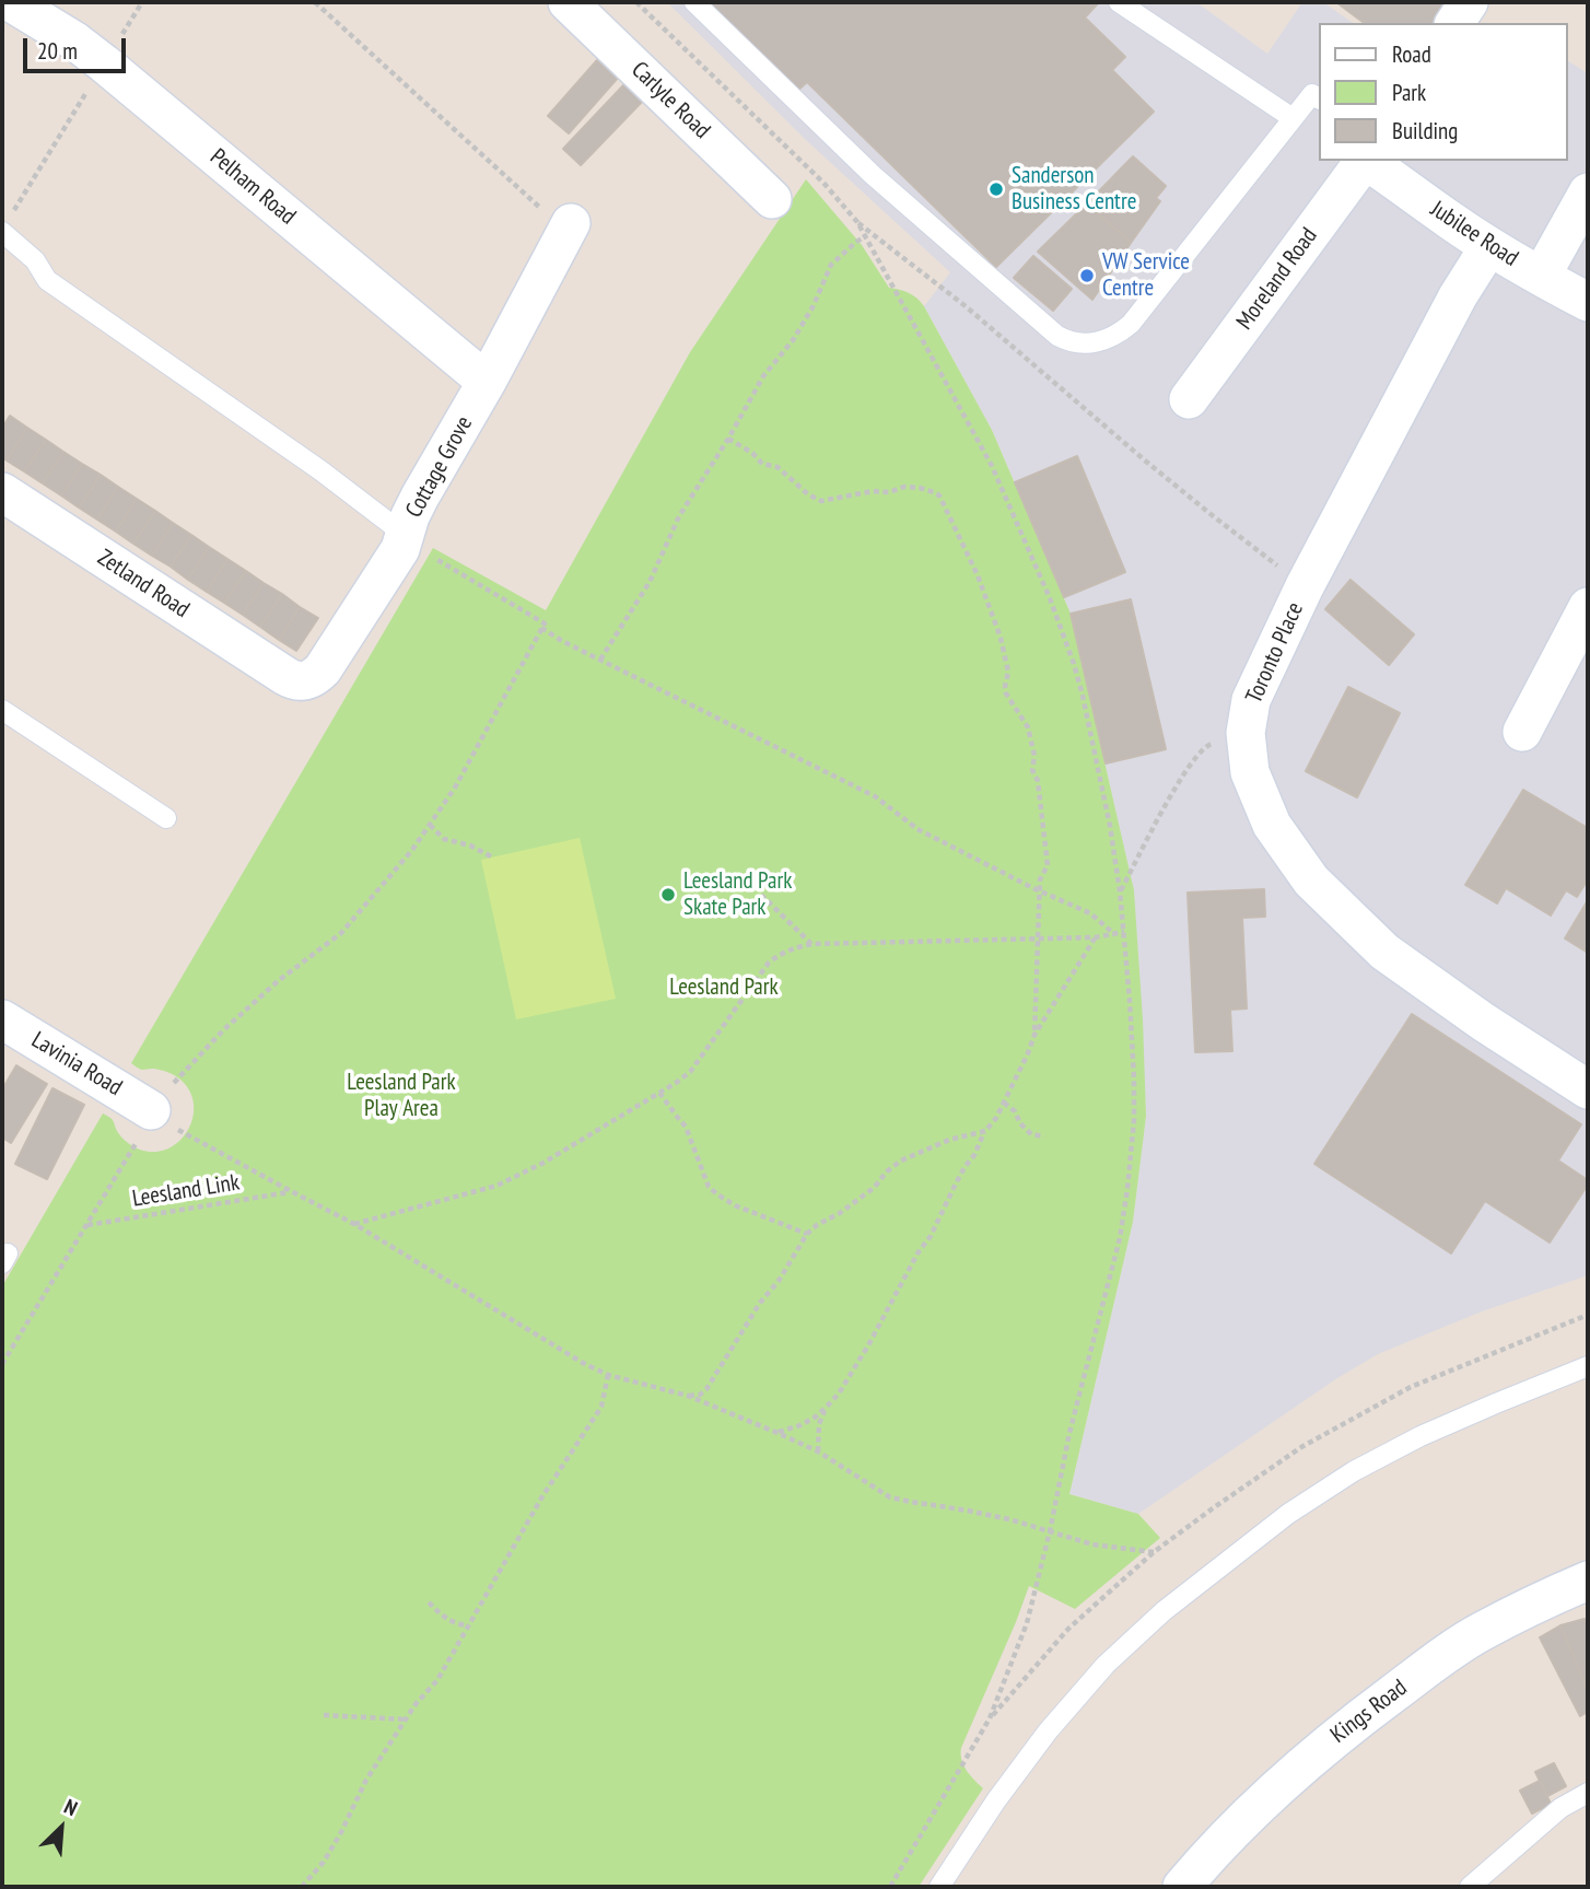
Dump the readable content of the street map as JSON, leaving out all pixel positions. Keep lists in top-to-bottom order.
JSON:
{
  "streets": {
    "street": [
      "Carlyle Road",
      "Pelham Road",
      "Jubilee Road",
      "Moreland Road",
      "Cottage Grove",
      "Zetland Road",
      "Toronto Place",
      "Lavinia Road",
      "Kings Road"
    ],
    "path": ["Leesland Link"]
  },
  "crossings": [
    ["Pelham Road", "Cottage Grove"],
    ["Jubilee Road", "Toronto Place"],
    ["Cottage Grove", "Zetland Road"]
  ],
  "parks": ["Leesland Park", "Leesland Park Play Area"],
  "places": ["Sanderson Business Centre", "VW Service Centre", "Leesland Park Skate Park"],
  "legend": ["Road", "Park", "Building"],
  "scale_bar": "20 m",
  "north": "top right"
}
